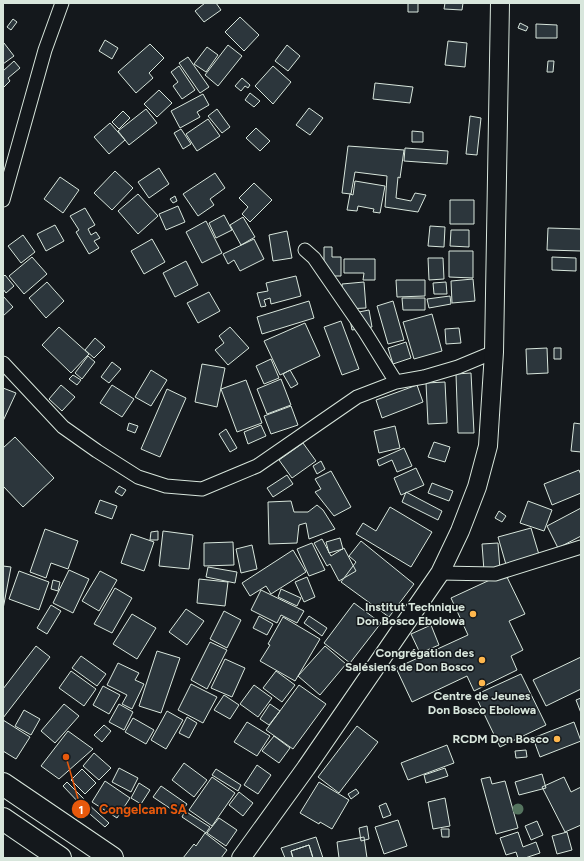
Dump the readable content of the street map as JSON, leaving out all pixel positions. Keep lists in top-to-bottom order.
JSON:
{
  "places": [
    "Institut Technique Don Bosco Ebolowa",
    "Congrégation des Salésiens de Don Bosco",
    "Centre de Jeunes Don Bosco Ebolowa",
    "RCDM Don Bosco",
    "Congelcam SA"
  ]
}
